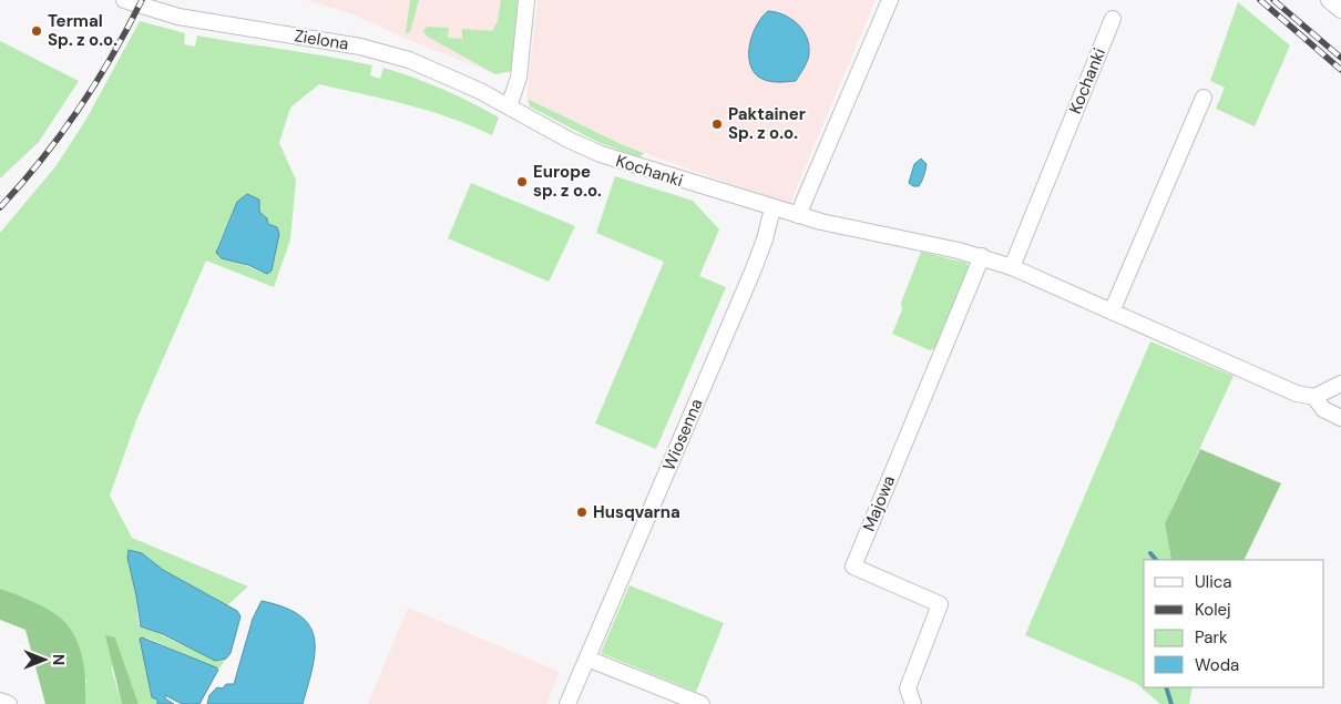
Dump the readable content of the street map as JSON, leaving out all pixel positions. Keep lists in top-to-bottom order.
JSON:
{
  "streets": {
    "street": [
      "Zielona",
      "Kochanki",
      "Wiosenna",
      "Majowa"
    ]
  },
  "crossings": [
    ["Zielona", "Kochanki"],
    ["Kochanki", "Wiosenna"],
    ["Kochanki", "Majowa"]
  ],
  "places": [
    "Termal Sp. z o.o.",
    "Paktainer Sp. z o.o.",
    "Europe sp. z o.o.",
    "Husqvarna"
  ],
  "legend": [
    "Ulica",
    "Kolej",
    "Park",
    "Woda"
  ],
  "north": "right"
}
